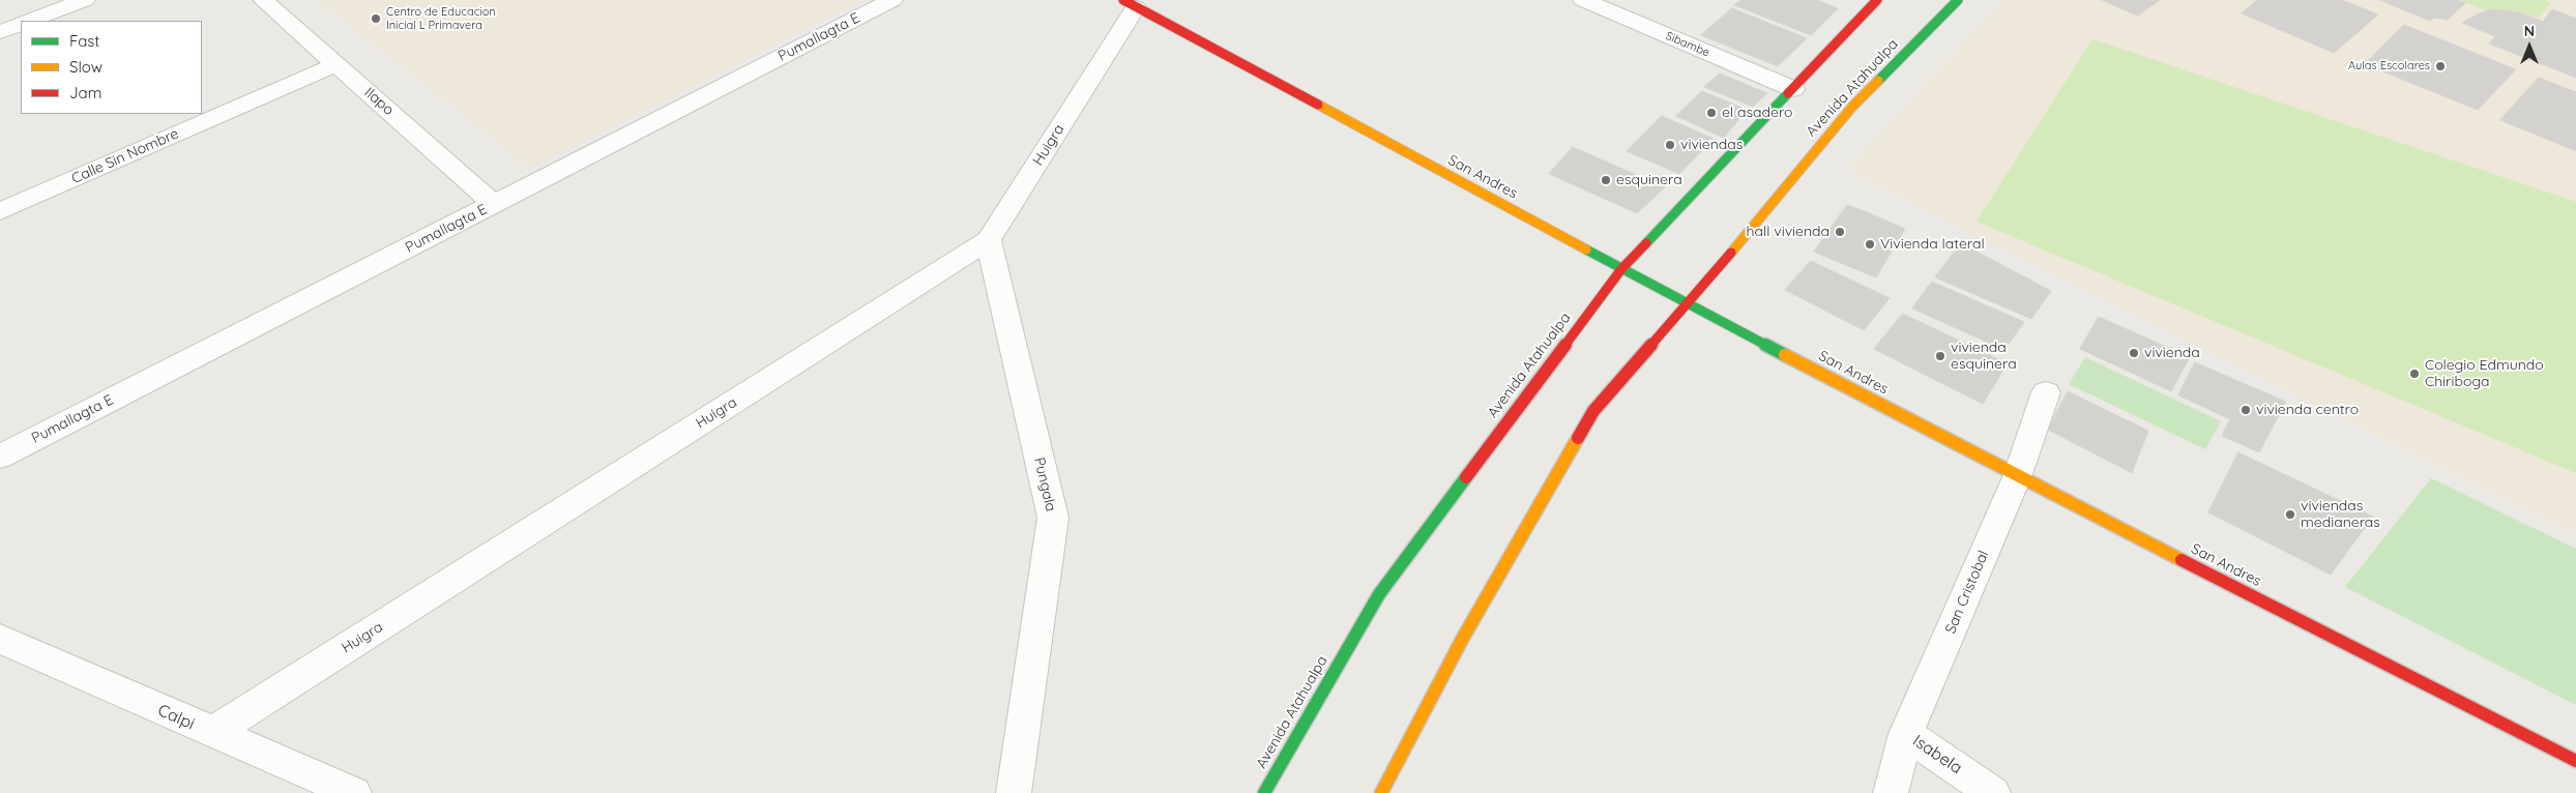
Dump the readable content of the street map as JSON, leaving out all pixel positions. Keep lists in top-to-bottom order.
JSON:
{
  "streets": {
    "main road": ["Avenida Atahualpa", "San Andres"],
    "street": [
      "Pumallagta E",
      "Sibambe",
      "Ilapo",
      "Huigra",
      "Calle Sin Nombre",
      "Pungala",
      "San Cristobal",
      "Calpi",
      "Isabela"
    ]
  },
  "crossings": [
    ["Pumallagta E", "Ilapo"],
    ["Sibambe", "Avenida Atahualpa"],
    ["Avenida Atahualpa", "San Andres"],
    ["Ilapo", "Calle Sin Nombre"],
    ["Huigra", "San Andres"],
    ["Huigra", "Pungala"],
    ["Huigra", "Calpi"],
    ["San Andres", "San Cristobal"],
    ["San Cristobal", "Isabela"]
  ],
  "places": [
    "Centro de Educacion Inicial L Primavera",
    "Aulas Escolares",
    "el asadero",
    "viviendas",
    "esquinera",
    "hall vivienda",
    "Vivienda lateral",
    "vivienda",
    "vivienda esquinera",
    "Colegio Edmundo Chiriboga",
    "vivienda centro",
    "viviendas medianeras"
  ],
  "legend": ["Fast", "Slow", "Jam"],
  "north": "top"
}
